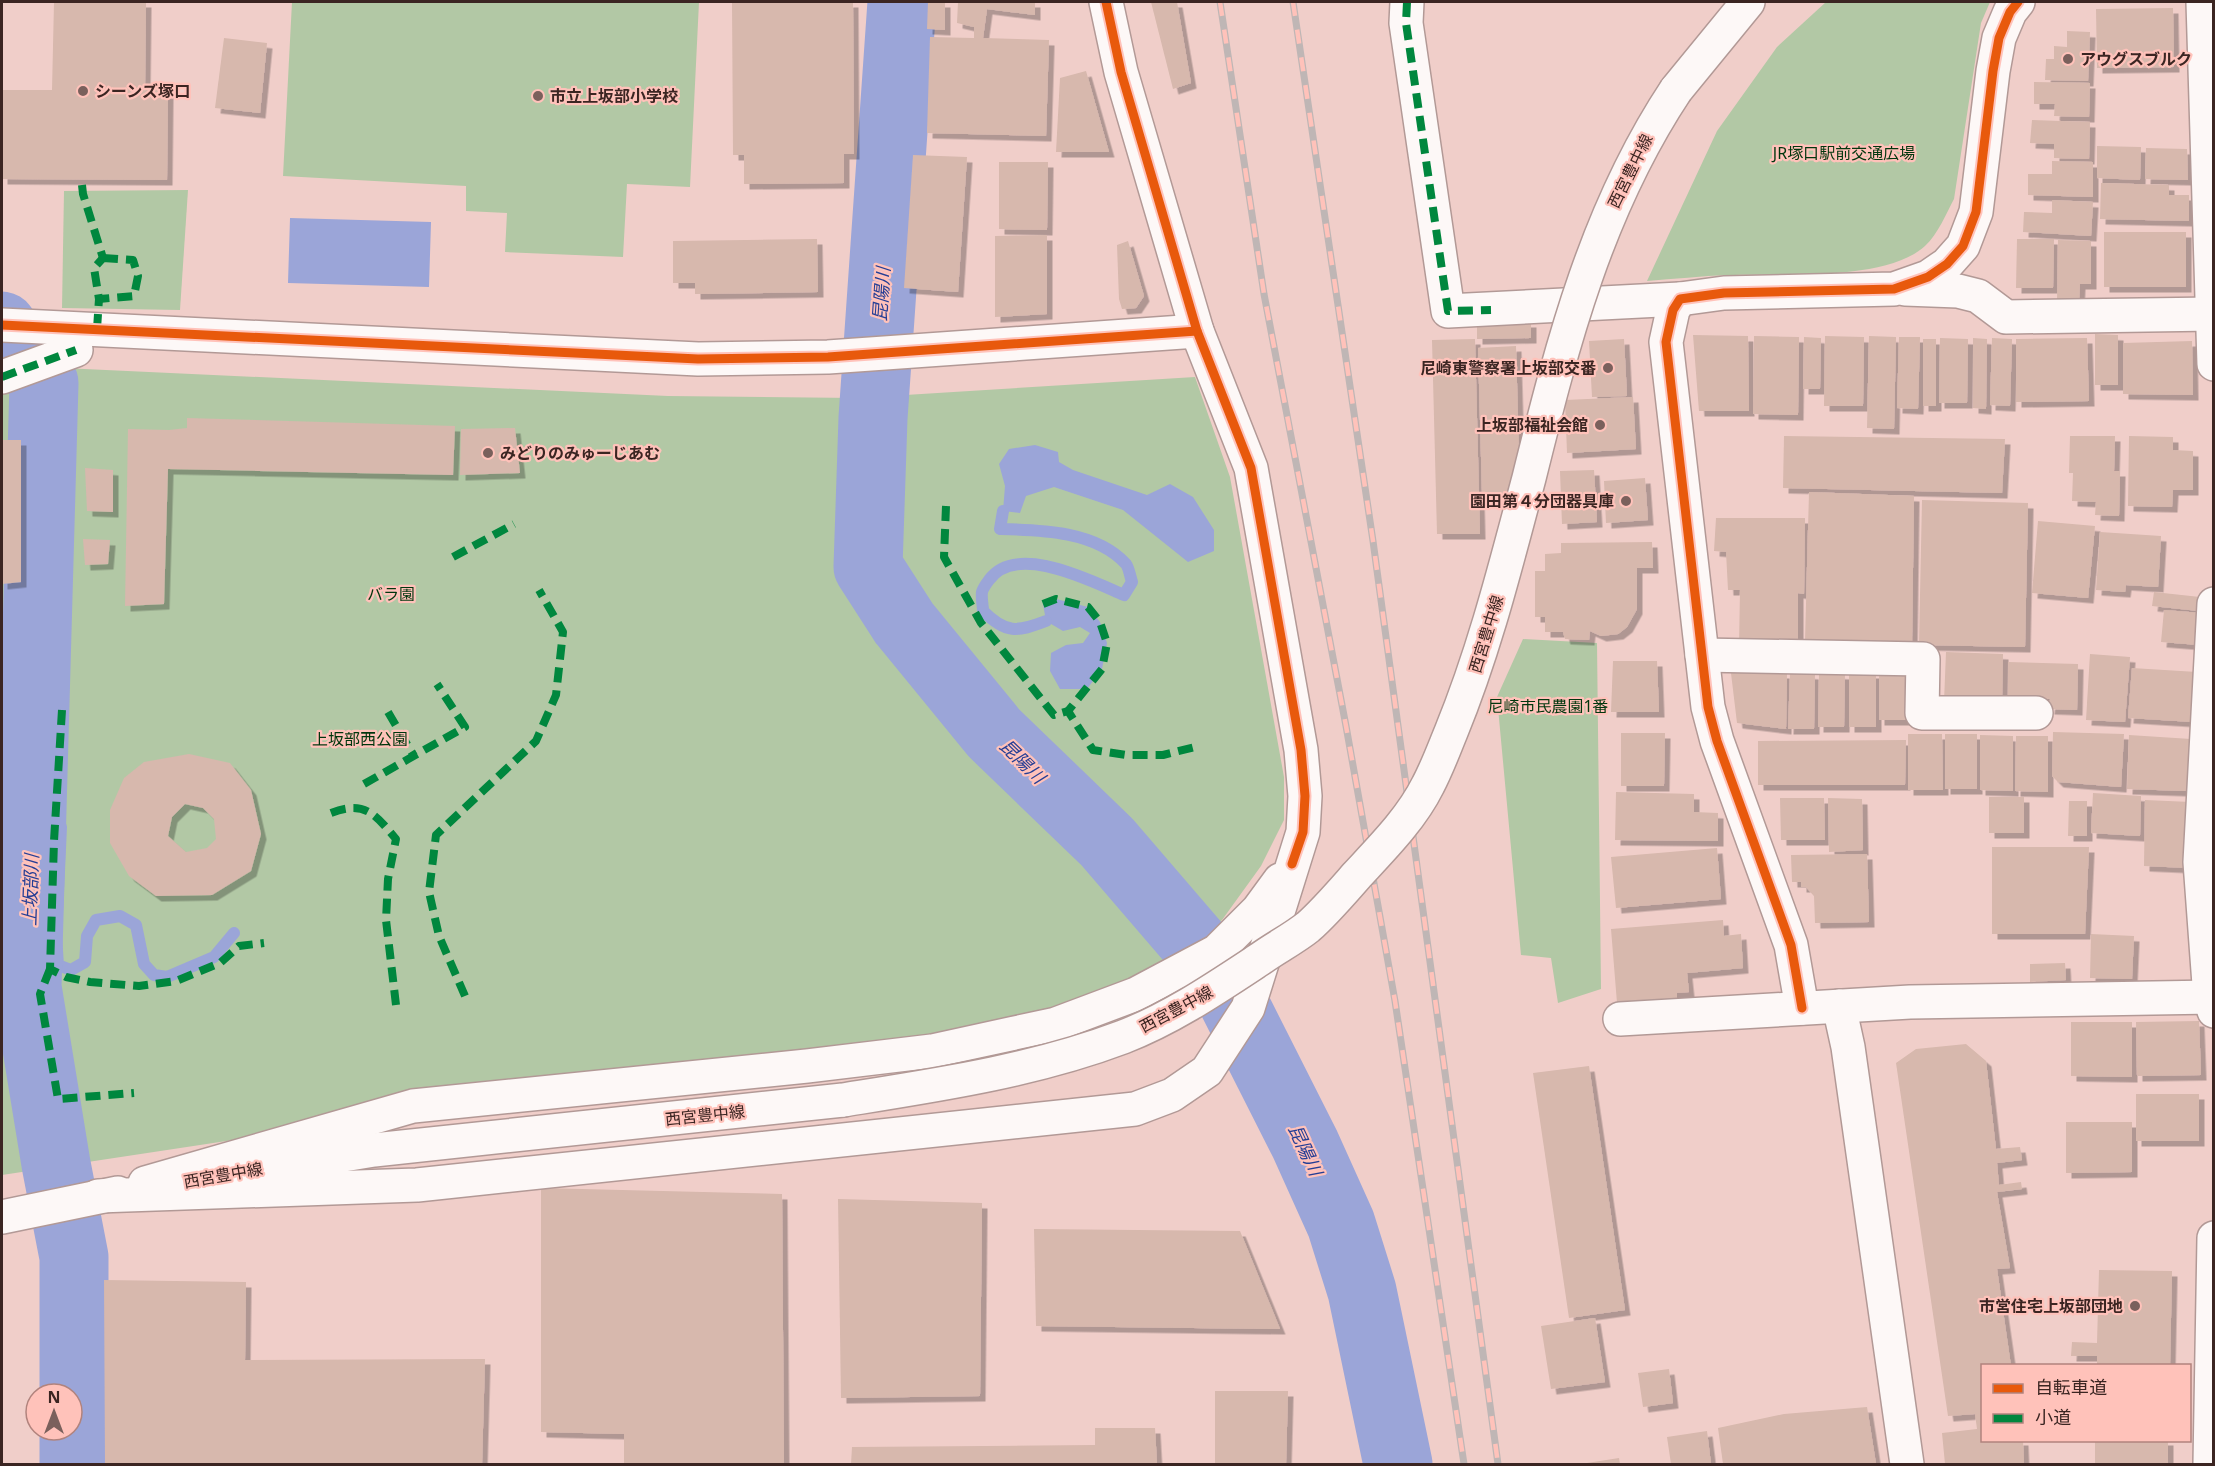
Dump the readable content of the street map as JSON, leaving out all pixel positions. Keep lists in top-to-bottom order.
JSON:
{
  "streets": {
    "street": ["西宮豊中線"]
  },
  "water": ["昆陽川", "上坂部川"],
  "parks": [
    "JR塚口駅前交通広場",
    "バラ園",
    "尼崎市民農園1番",
    "上坂部西公園"
  ],
  "places": [
    "アウグスブルク",
    "シーンズ塚口",
    "市立上坂部小学校",
    "尼崎東警察署上坂部交番",
    "上坂部福祉会館",
    "みどりのみゅーじあむ",
    "園田第４分団器具庫",
    "市営住宅上坂部団地"
  ],
  "legend": ["自転車道", "小道"],
  "north": "top"
}
